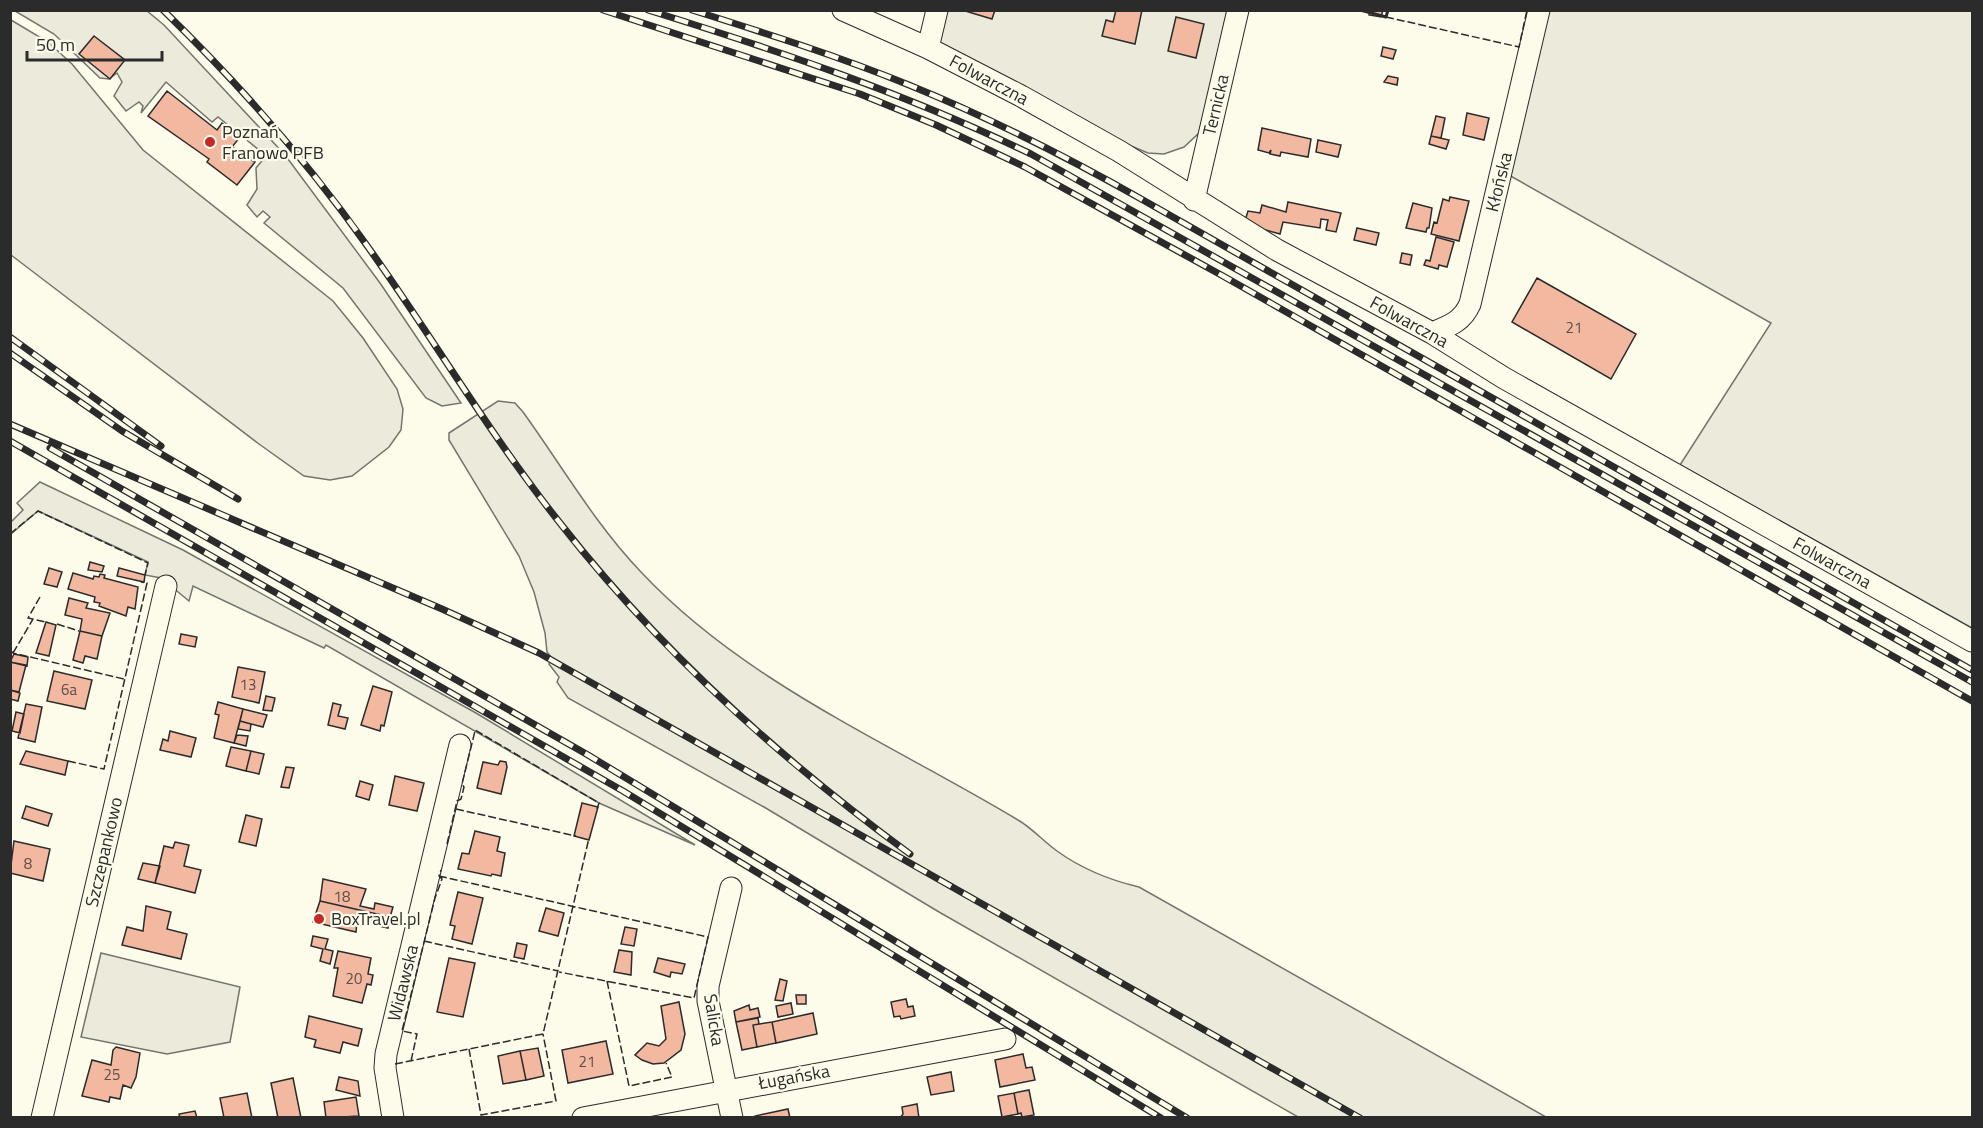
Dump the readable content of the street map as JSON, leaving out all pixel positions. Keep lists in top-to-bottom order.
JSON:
{
  "streets": {
    "street": [
      "Folwarczna",
      "Ternicka",
      "Kłońska",
      "Szczepankowo",
      "Widawska",
      "Salicka",
      "Ługańska"
    ]
  },
  "crossings": [
    ["Folwarczna", "Ternicka"],
    ["Folwarczna", "Kłońska"],
    ["Salicka", "Ługańska"]
  ],
  "places": ["Poznań Franowo PFB", "BoxTravel.pl"],
  "house_numbers": [
    "21",
    "13",
    "6a",
    "8",
    "18",
    "20",
    "21",
    "25"
  ],
  "scale_bar": "50 m"
}
